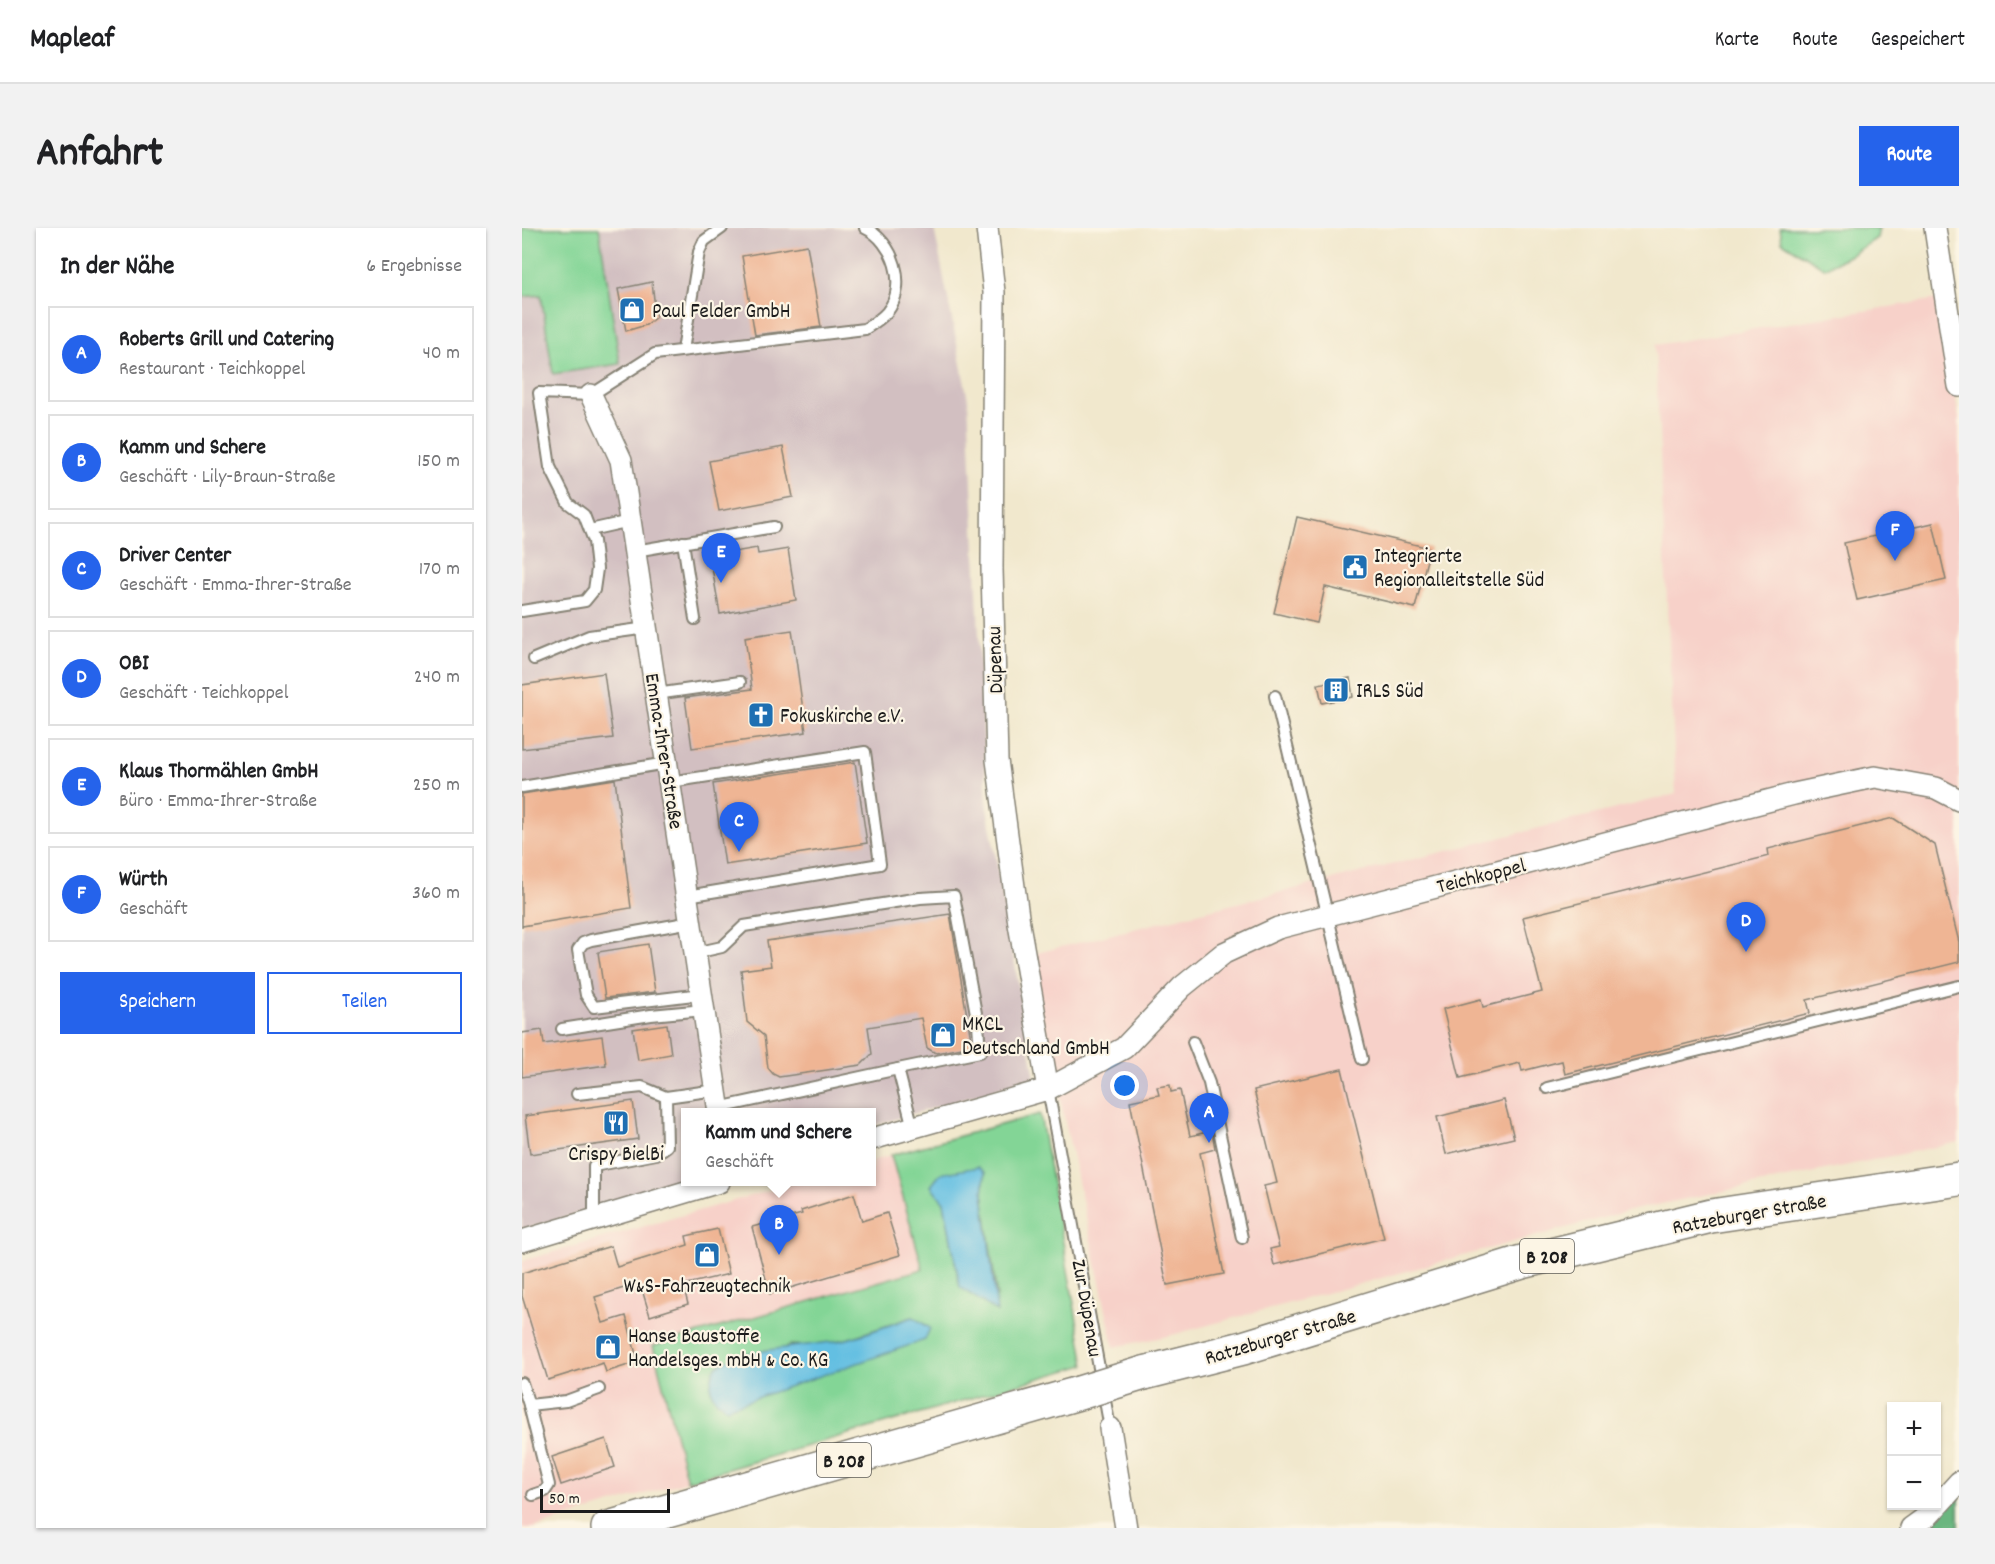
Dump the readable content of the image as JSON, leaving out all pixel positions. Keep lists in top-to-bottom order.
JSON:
{
  "streets": {
    "main road": ["Ratzeburger Straße", "B 208"],
    "street": [
      "Düpenau",
      "Emma-Ihrer-Straße",
      "Teichkoppel",
      "Zur Düpenau"
    ]
  },
  "crossings": [
    ["Düpenau", "Teichkoppel"],
    ["Düpenau", "Zur Düpenau"],
    ["Teichkoppel", "Zur Düpenau"]
  ],
  "places": {
    "shop": [
      "Paul Felder GmbH",
      "MKCL Deutschland GmbH",
      "W&S-Fahrzeugtechnik",
      "Hanse Baustoffe Handelsges. mbH & Co. KG"
    ],
    "public building": ["Integrierte Regionalleitstelle Süd"],
    "building": ["IRLS Süd"],
    "church": ["Fokuskirche e.V."],
    "restaurant": ["Crispy BielBi"]
  },
  "scale_bar": "50 m",
  "page": {
    "header": "Mapleaf",
    "nav": ["Karte", "Route", "Gespeichert"],
    "title": "Anfahrt",
    "buttons": [
      "Route",
      ["Speichern", "Teilen"]
    ],
    "heading": ["In der Nähe", "6 Ergebnisse"],
    "list": [
      {
        "mark": "A",
        "name": "Roberts Grill und Catering",
        "note": "Restaurant · Teichkoppel",
        "value": "40 m"
      },
      {
        "mark": "B",
        "name": "Kamm und Schere",
        "note": "Geschäft · Lily-Braun-Straße",
        "value": "150 m"
      },
      {
        "mark": "C",
        "name": "Driver Center",
        "note": "Geschäft · Emma-Ihrer-Straße",
        "value": "170 m"
      },
      {
        "mark": "D",
        "name": "OBI",
        "note": "Geschäft · Teichkoppel",
        "value": "240 m"
      },
      {
        "mark": "E",
        "name": "Klaus Thormählen GmbH",
        "note": "Büro · Emma-Ihrer-Straße",
        "value": "250 m"
      },
      {
        "mark": "F",
        "name": "Würth",
        "note": "Geschäft",
        "value": "360 m"
      }
    ],
    "pins": [
      "F",
      "E",
      "C",
      "D",
      "A",
      "B"
    ],
    "popup": ["Kamm und Schere", "Geschäft"],
    "map_buttons": ["+", "−"],
    "scale": "50 m"
  }
}
